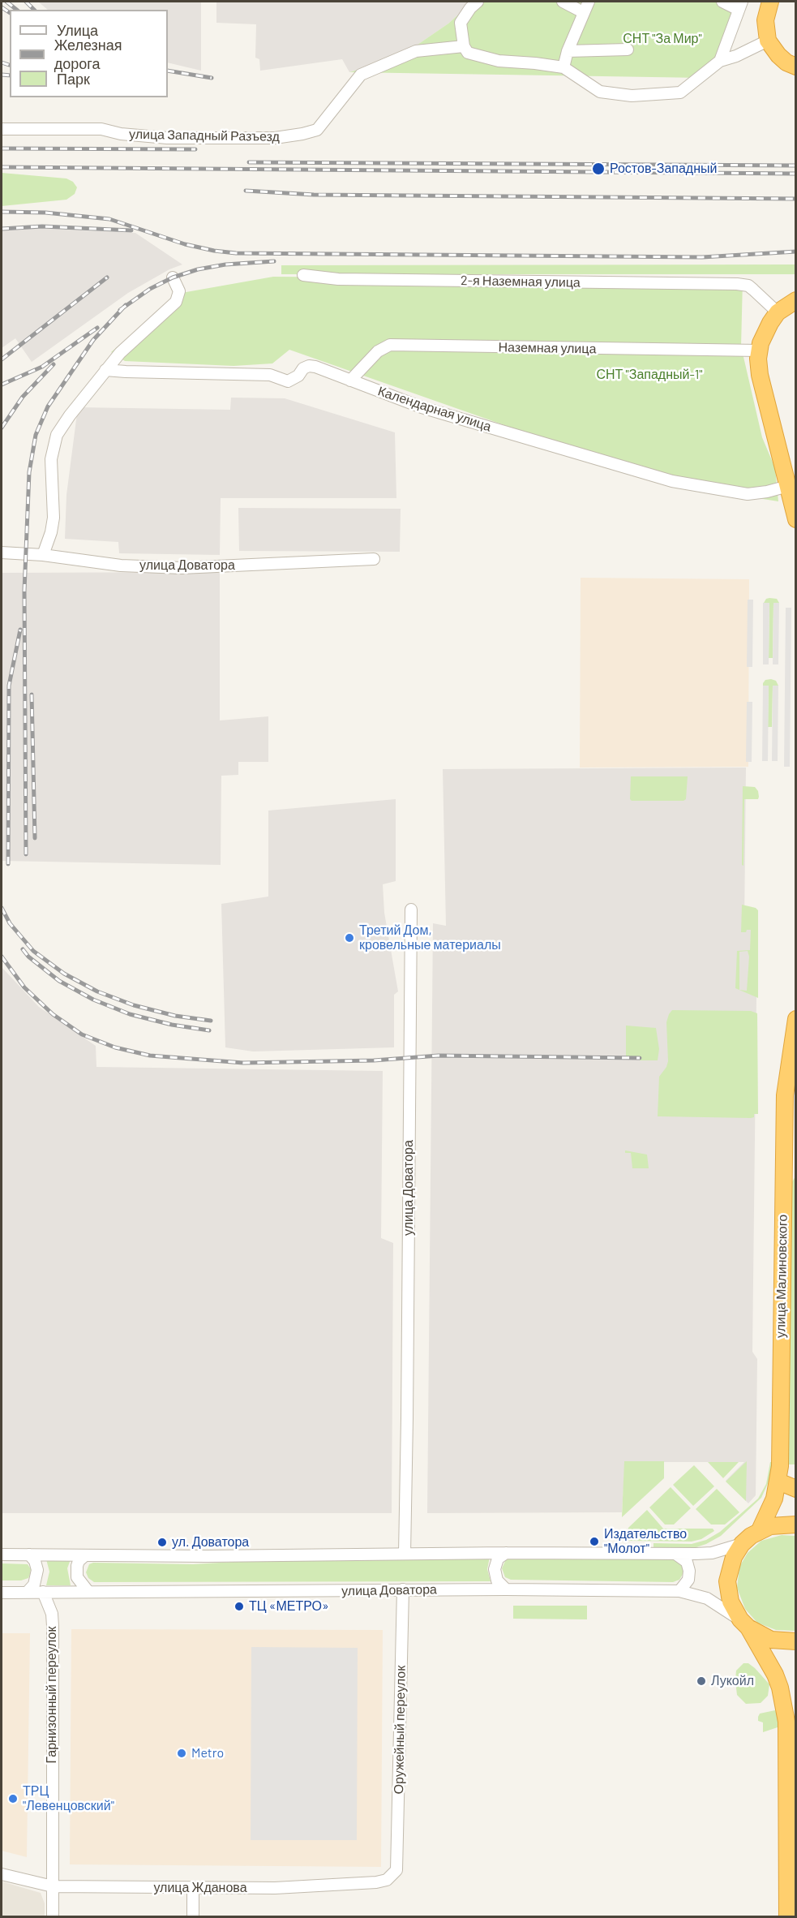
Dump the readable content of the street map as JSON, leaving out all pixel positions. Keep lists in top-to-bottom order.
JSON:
{
  "streets": {
    "highway": ["улица Малиновского"],
    "street": [
      "улица Западный Разъезд",
      "2-я Наземная улица",
      "Наземная улица",
      "Календарная улица",
      "улица Доватора",
      "Гарнизонный переулок",
      "Оружейный переулок",
      "улица Жданова"
    ]
  },
  "crossings": [
    ["Наземная улица", "Календарная улица"],
    ["улица Доватора", "Гарнизонный переулок"],
    ["улица Доватора", "Оружейный переулок"],
    ["Гарнизонный переулок", "улица Жданова"],
    ["Оружейный переулок", "улица Жданова"]
  ],
  "parks": ["СНТ \"За Мир\"", "СНТ \"Западный-1\""],
  "places": [
    "Ростов-Западный",
    "Третий Дом, кровельные материалы",
    "Издательство \"Молот\"",
    "ул. Доватора",
    "ТЦ «МЕТРО»",
    "Лукойл",
    "Metro",
    "ТРЦ \"Левенцовский\""
  ],
  "legend": ["Улица", "Железная дорога", "Парк"]
}
